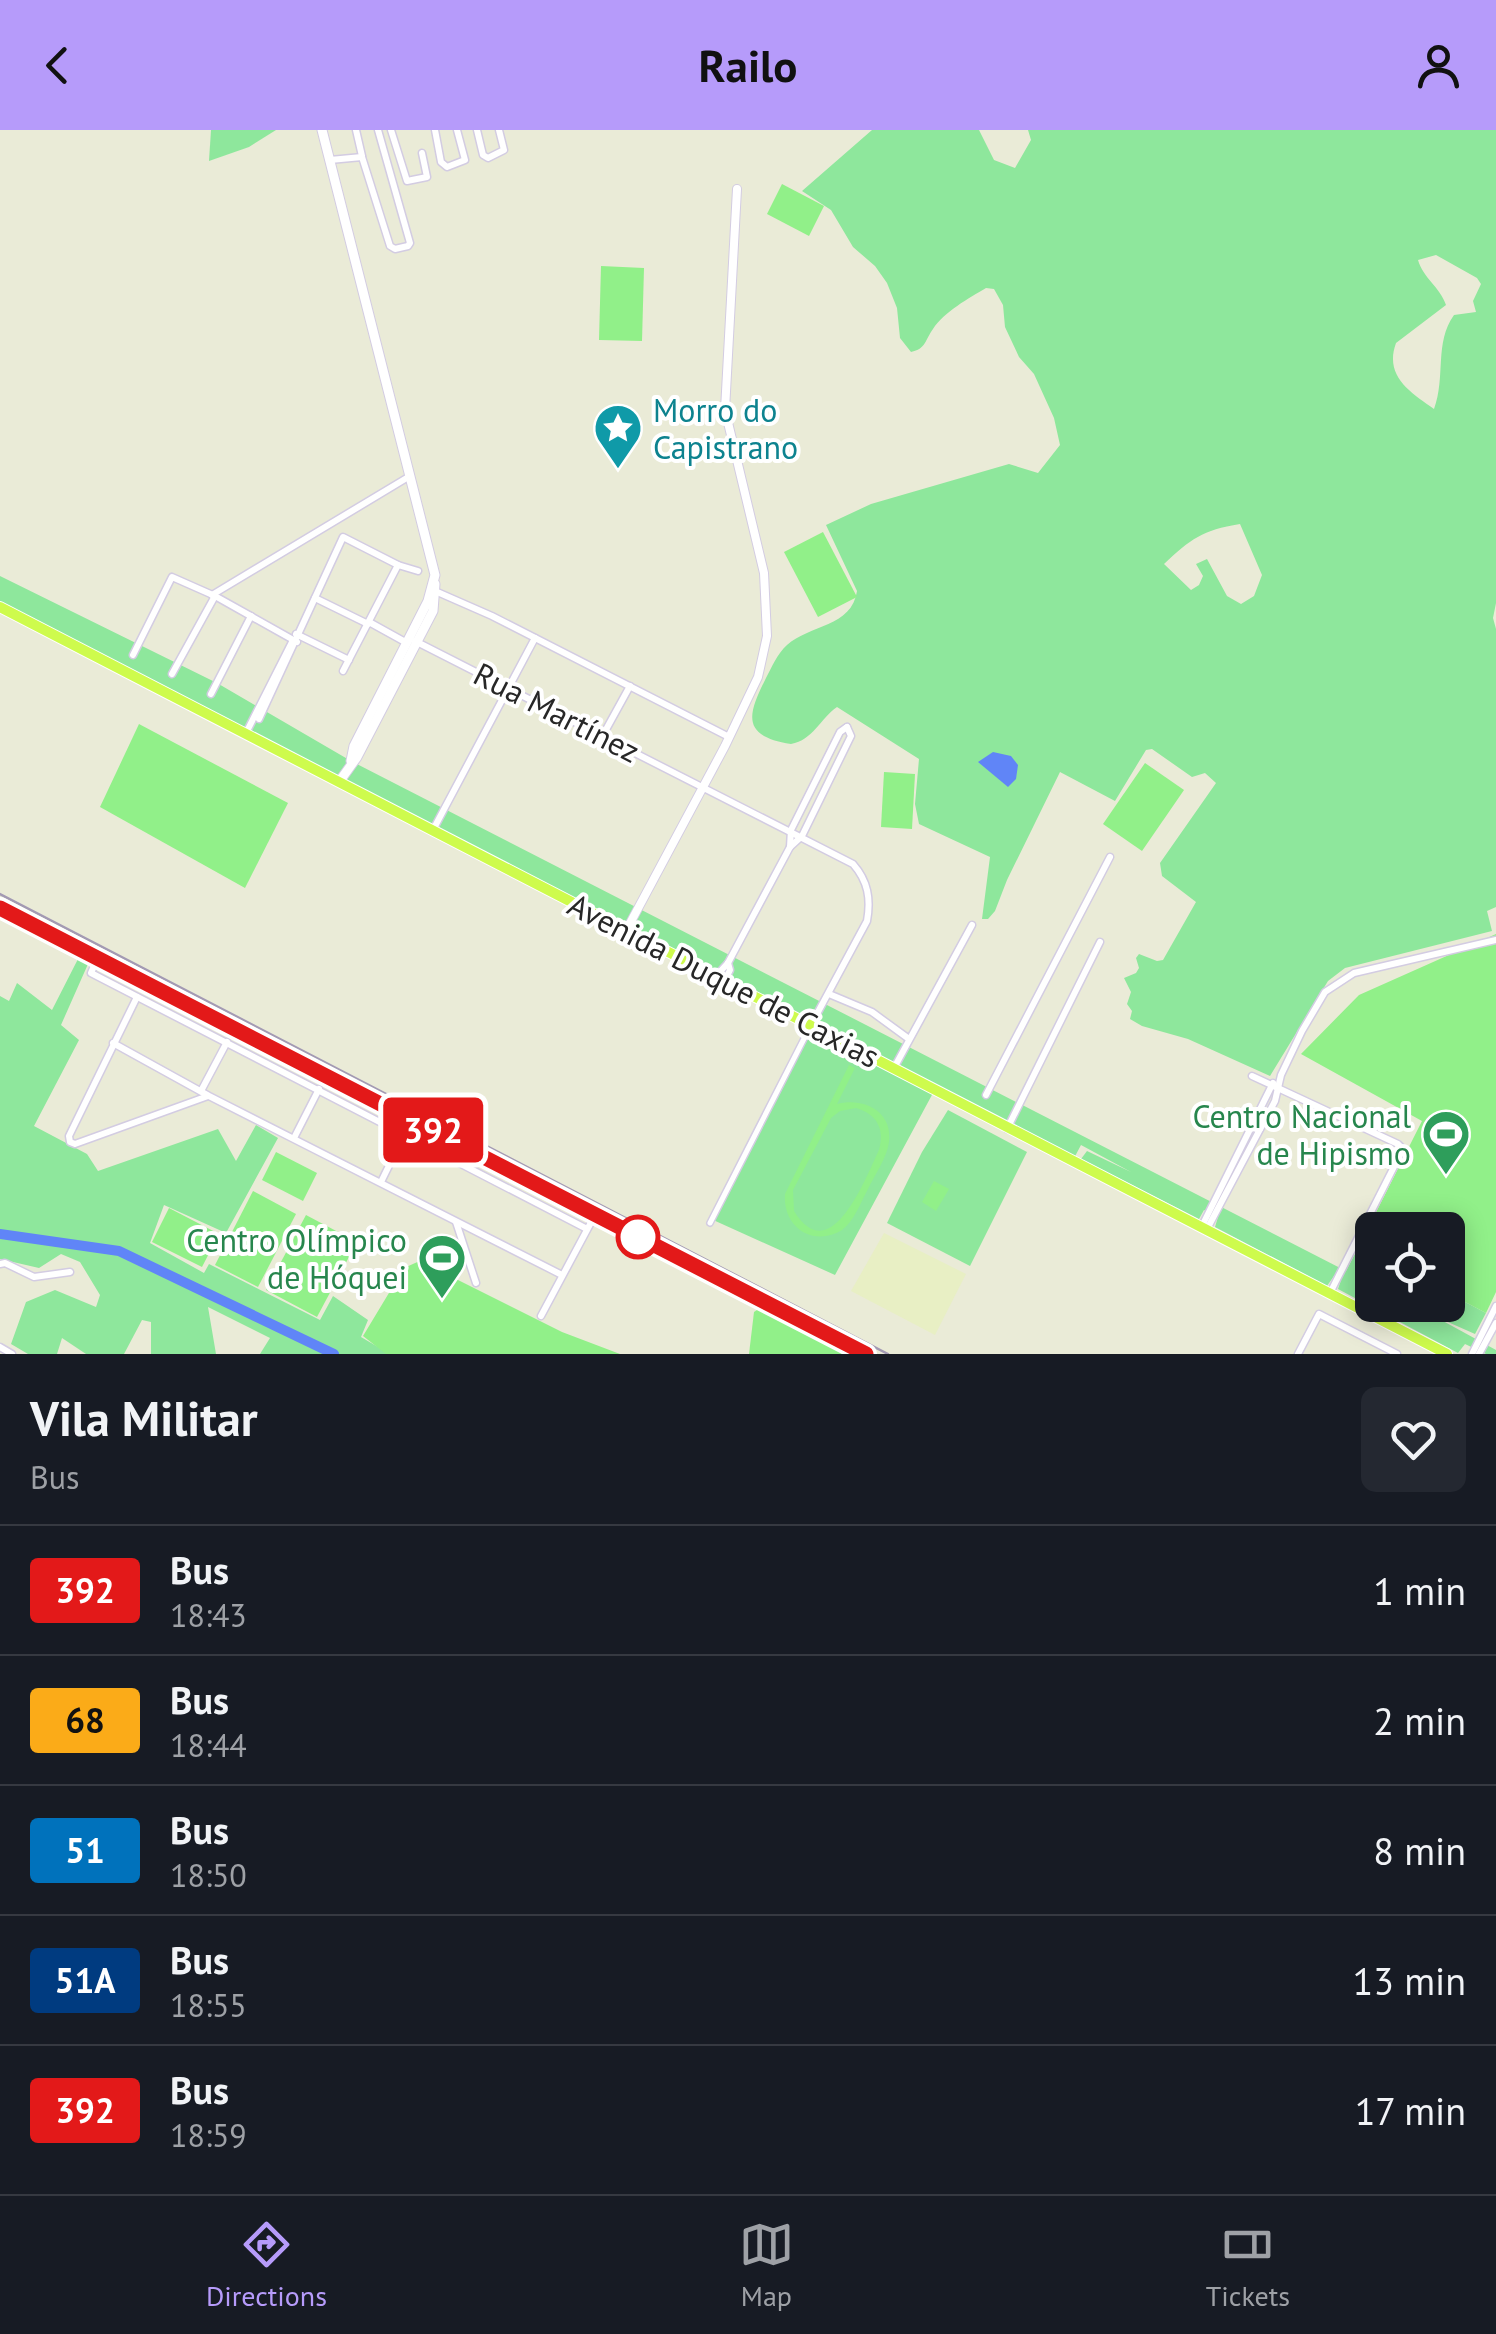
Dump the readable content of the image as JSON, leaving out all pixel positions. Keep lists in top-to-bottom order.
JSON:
{
  "streets": {
    "main road": ["Avenida Duque de Caxias"],
    "street": ["Rua Martínez"]
  },
  "places": {
    "place": ["Morro do Capistrano"],
    "sports": ["Centro Nacional de Hipismo", "Centro Olímpico de Hóquei"]
  },
  "lines": ["bus line 392"],
  "page": {
    "header": "Railo",
    "on_map": "392",
    "heading": ["Vila Militar", "Bus"],
    "list": [
      {
        "mark": "392",
        "name": "Bus",
        "note": "18:43",
        "value": "1 min"
      },
      {
        "mark": "68",
        "name": "Bus",
        "note": "18:44",
        "value": "2 min"
      },
      {
        "mark": "51",
        "name": "Bus",
        "note": "18:50",
        "value": "8 min"
      },
      {
        "mark": "51A",
        "name": "Bus",
        "note": "18:55",
        "value": "13 min"
      },
      {
        "mark": "392",
        "name": "Bus",
        "note": "18:59",
        "value": "17 min"
      }
    ],
    "tabs": ["Directions", "Map", "Tickets"]
  }
}
